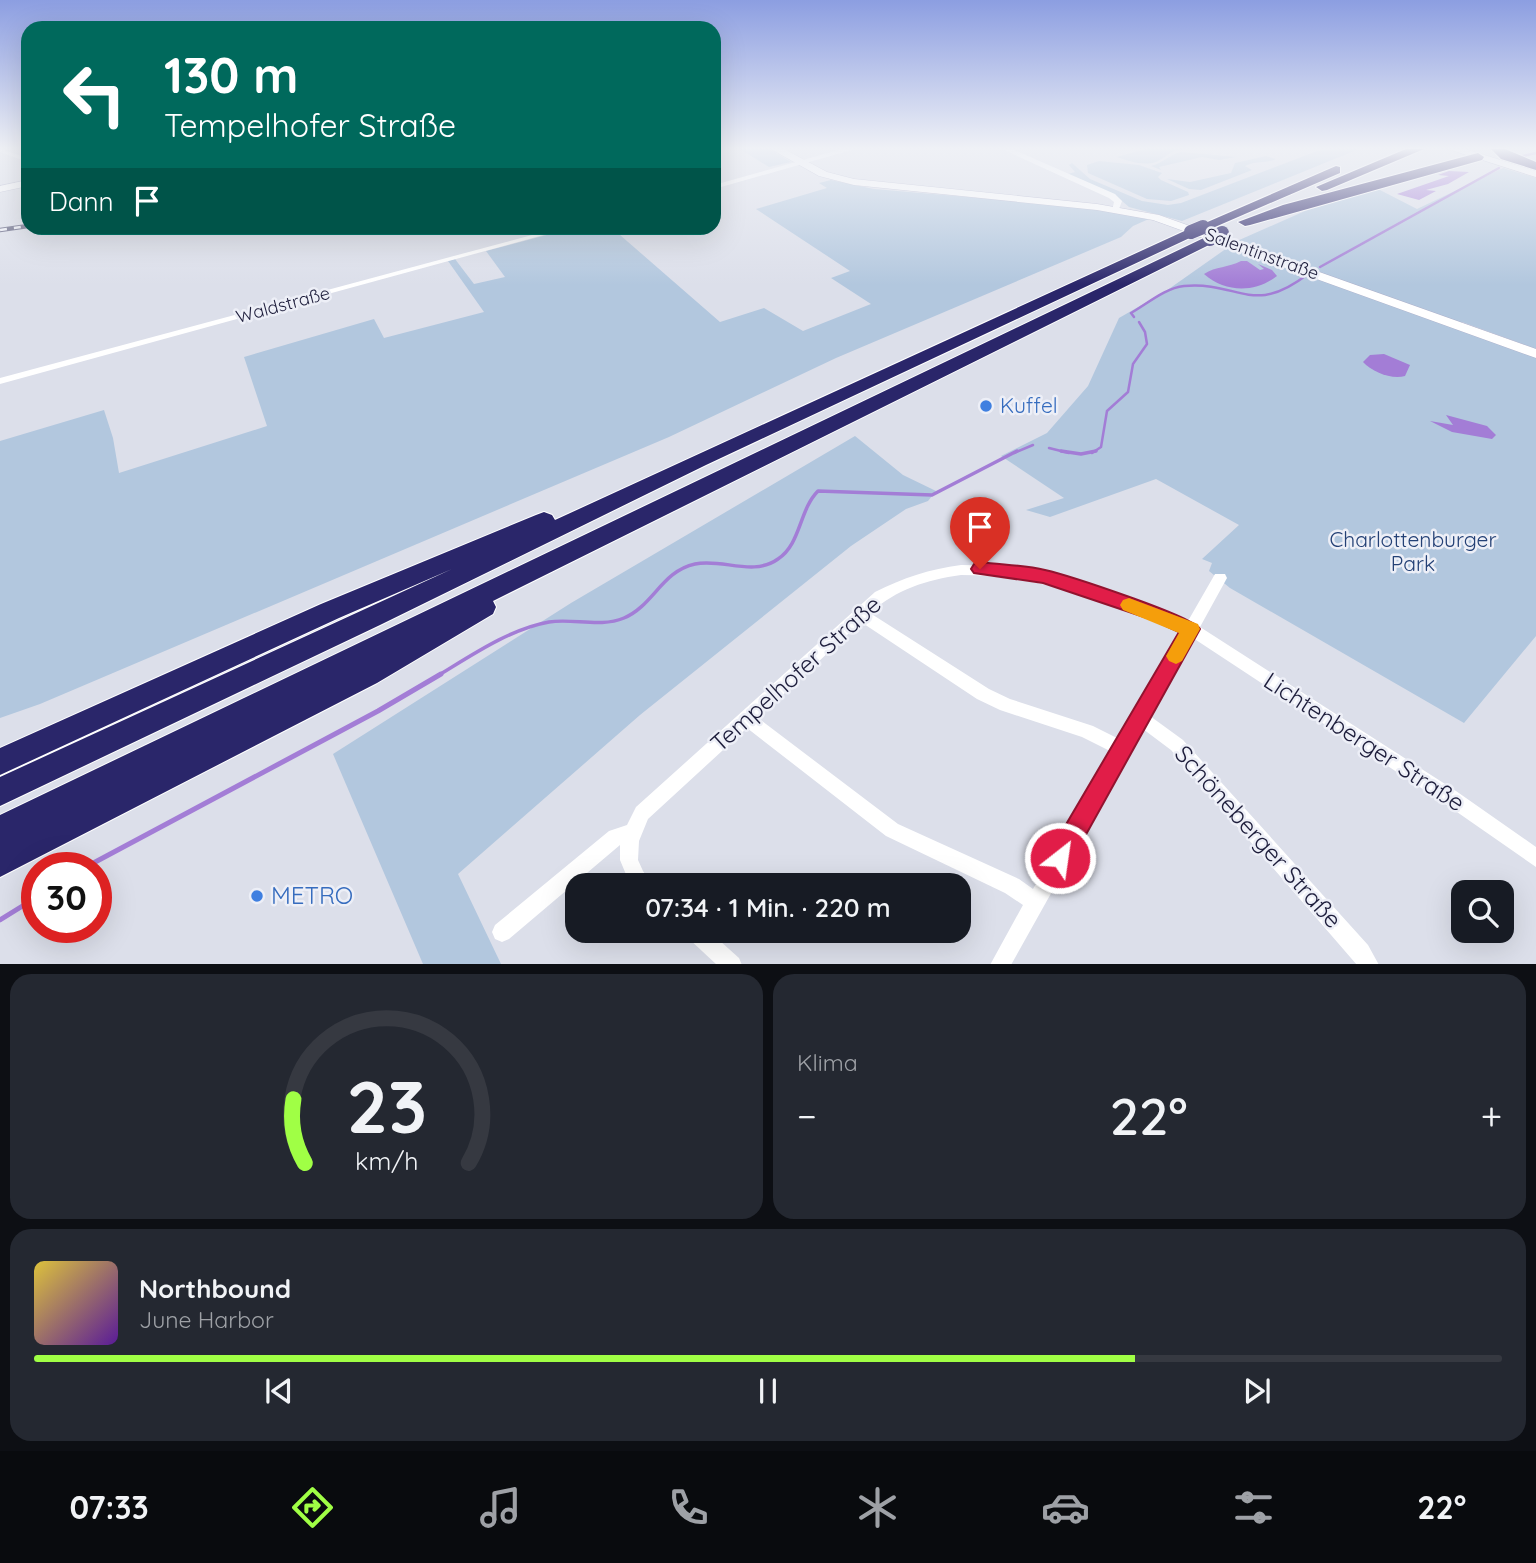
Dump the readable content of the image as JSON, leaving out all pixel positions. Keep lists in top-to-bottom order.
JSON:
{
  "streets": {
    "street": [
      "Salentinstraße",
      "Waldstraße",
      "Tempelhofer Straße",
      "Lichtenberger Straße",
      "Schöneberger Straße"
    ]
  },
  "crossings": [
    ["Tempelhofer Straße", "Lichtenberger Straße"]
  ],
  "parks": ["Charlottenburger Park"],
  "places": ["Kuffel", "METRO"],
  "page": {
    "turn": ["130 m", "Tempelhofer Straße"],
    "then": "Dann",
    "limit": "30",
    "trip": "07:34 · 1 Min. · 220 m",
    "tile": "Klima",
    "heat": ["−", "22°", "+"],
    "song": ["Northbound", "June Harbor"],
    "tabs": ["07:33", "22°"],
    "gauge": ["23", "km/h"]
  }
}
